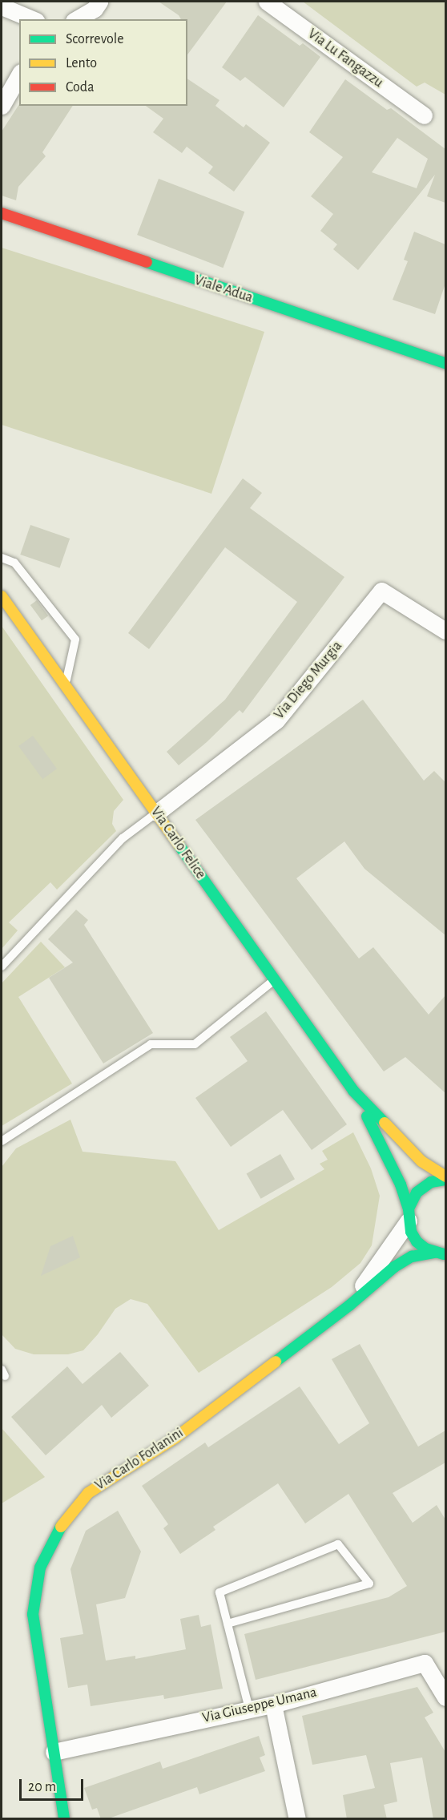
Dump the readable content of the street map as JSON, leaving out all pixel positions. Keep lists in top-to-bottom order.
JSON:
{
  "streets": {
    "main road": ["Viale Adua", "Via Carlo Felice", "Via Carlo Forlanini"],
    "street": ["Via Lu Fangazzu", "Via Diego Murgia", "Via Giuseppe Umana"]
  },
  "crossings": [
    ["Via Diego Murgia", "Via Carlo Felice"],
    ["Via Carlo Felice", "Via Carlo Forlanini"],
    ["Via Carlo Forlanini", "Via Giuseppe Umana"]
  ],
  "legend": ["Scorrevole", "Lento", "Coda"],
  "scale_bar": "20 m"
}
